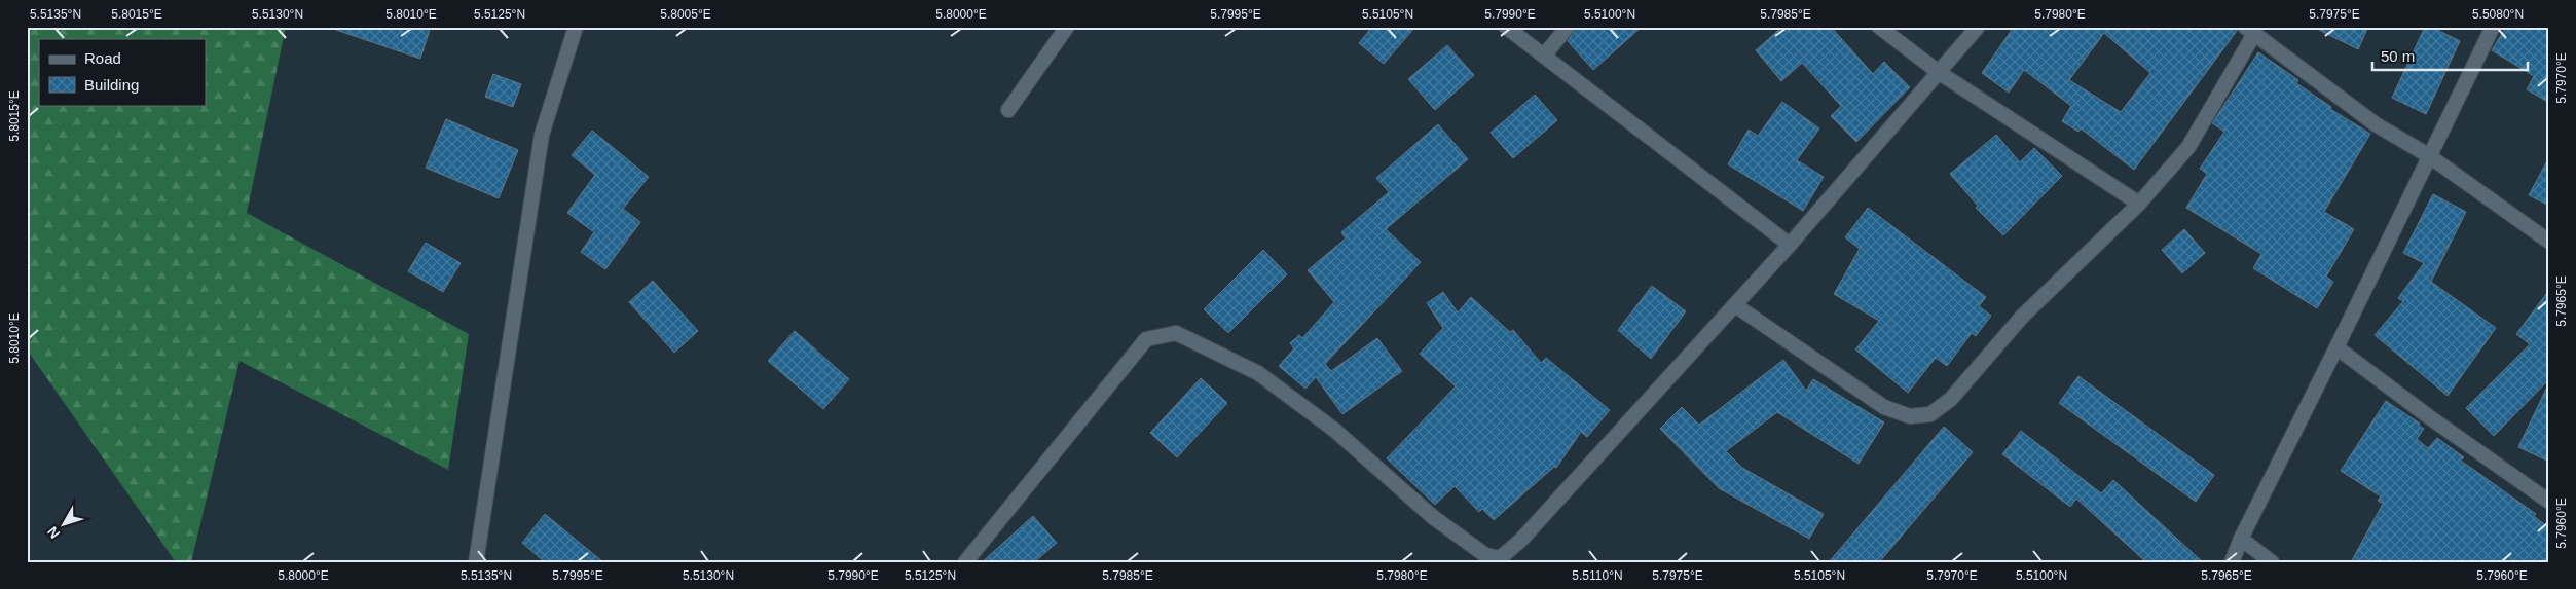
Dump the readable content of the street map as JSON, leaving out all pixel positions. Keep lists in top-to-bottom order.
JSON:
{
  "legend": ["Road", "Building"],
  "scale_bar": "50 m",
  "north": "bottom left",
  "coordinates": [
    "5.5135°N",
    "5.8015°E",
    "5.5130°N",
    "5.8010°E",
    "5.5125°N",
    "5.8005°E",
    "5.8000°E",
    "5.7995°E",
    "5.5105°N",
    "5.7990°E",
    "5.5100°N",
    "5.7985°E",
    "5.7980°E",
    "5.7975°E",
    "5.5080°N",
    "5.7970°E",
    "5.7965°E",
    "5.7960°E",
    "5.5110°N"
  ]
}
